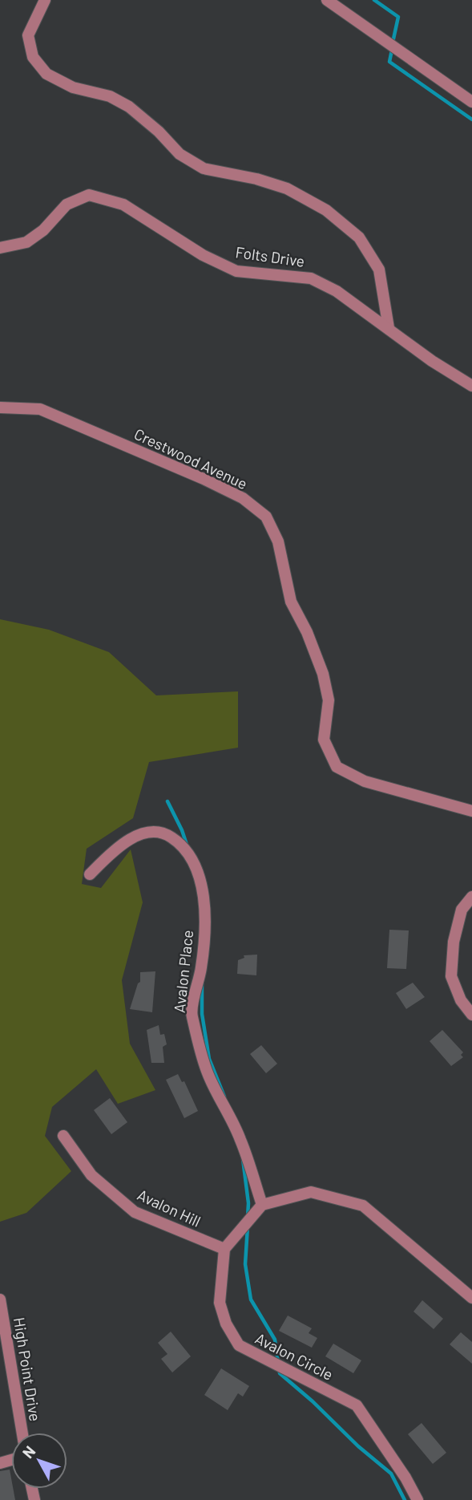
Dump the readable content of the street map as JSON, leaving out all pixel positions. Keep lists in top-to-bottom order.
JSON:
{
  "streets": {
    "street": [
      "Folts Drive",
      "Crestwood Avenue",
      "Avalon Place",
      "Avalon Hill",
      "Avalon Circle",
      "High Point Drive"
    ]
  },
  "crossings": [
    ["Avalon Hill", "Avalon Circle"]
  ],
  "north": "top left"
}
